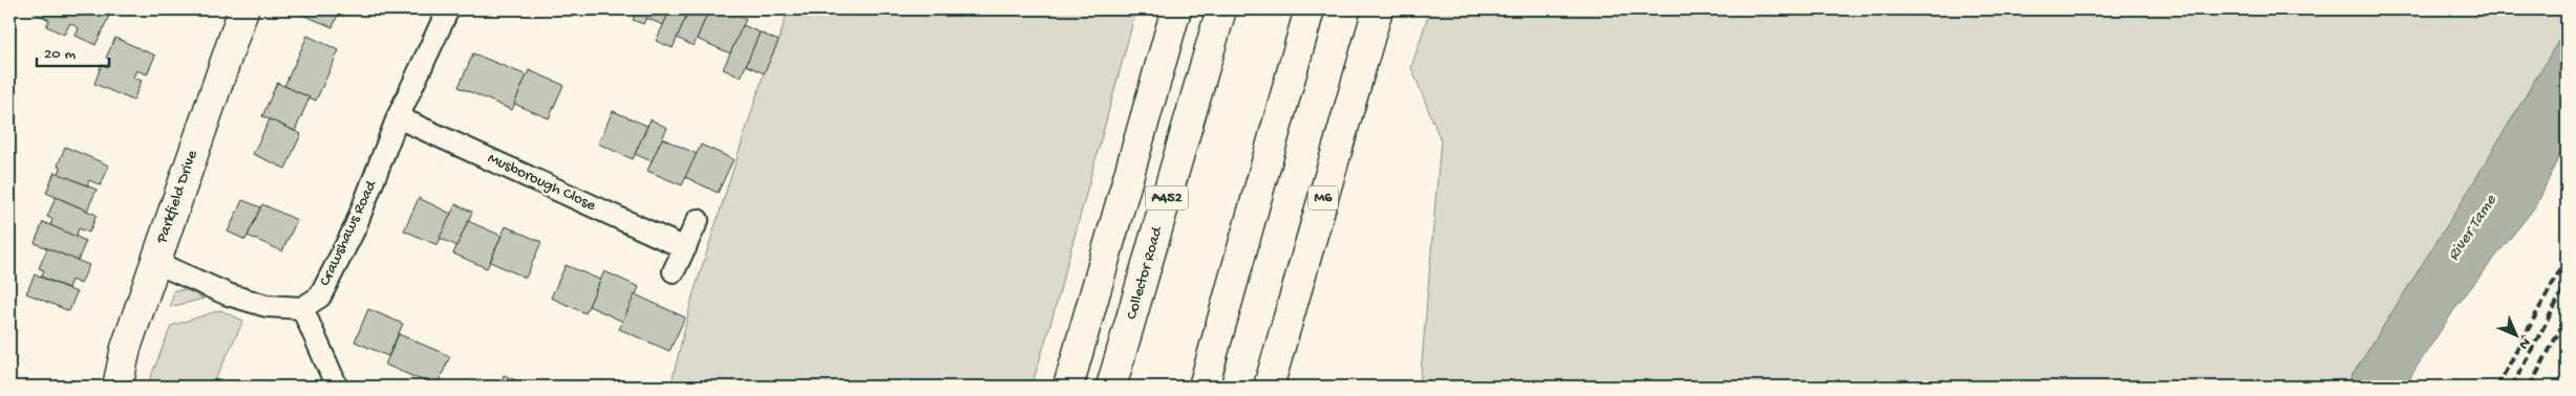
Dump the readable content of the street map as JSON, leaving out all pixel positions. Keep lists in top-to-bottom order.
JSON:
{
  "streets": {
    "main road": [
      "Parkfield Drive",
      "A452",
      "M6",
      "Collector Road"
    ],
    "street": ["Musborough Close", "Crawshaws Road"]
  },
  "crossings": [
    ["Musborough Close", "Crawshaws Road"]
  ],
  "water": ["River Tame"],
  "scale_bar": "20 m",
  "north": "bottom right"
}
